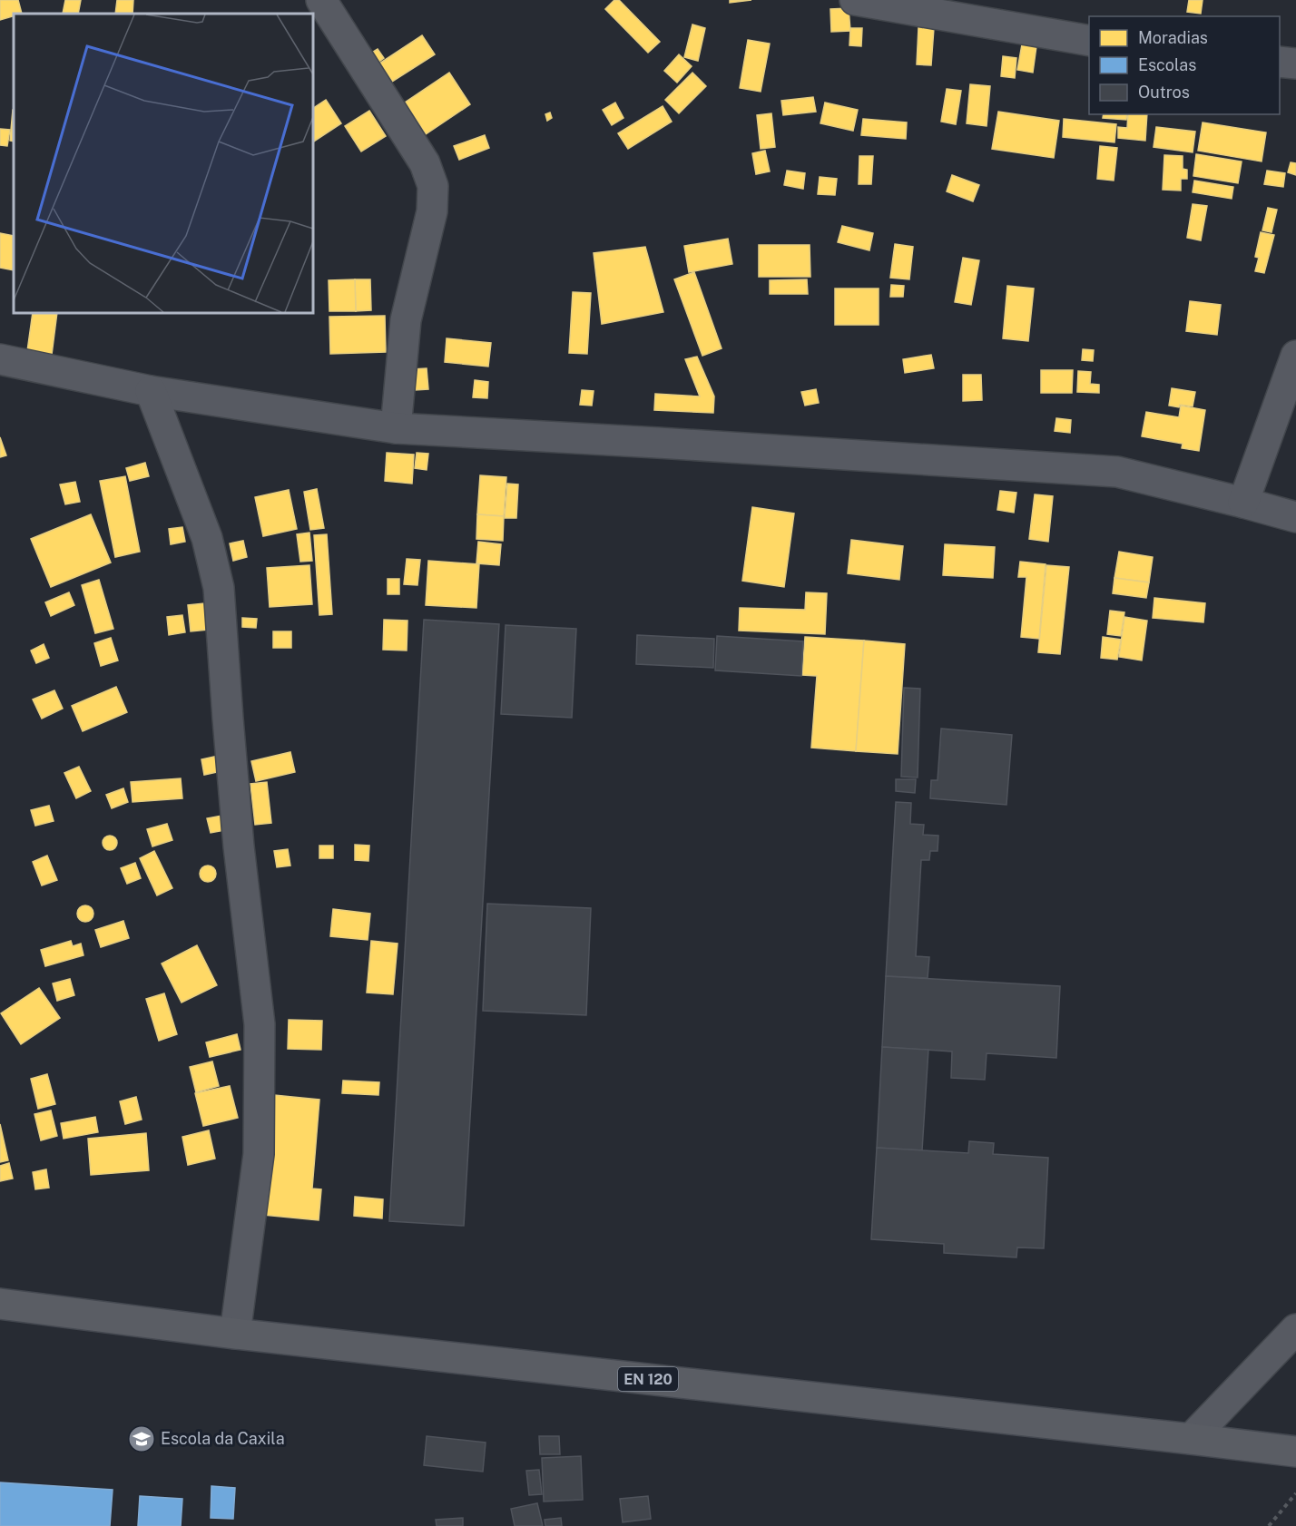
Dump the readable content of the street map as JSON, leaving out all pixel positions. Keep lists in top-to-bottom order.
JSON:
{
  "streets": {
    "main road": ["EN 120"]
  },
  "places": {
    "school or university": ["Escola da Caxila"]
  },
  "legend": ["Moradias", "Escolas", "Outros"]
}
